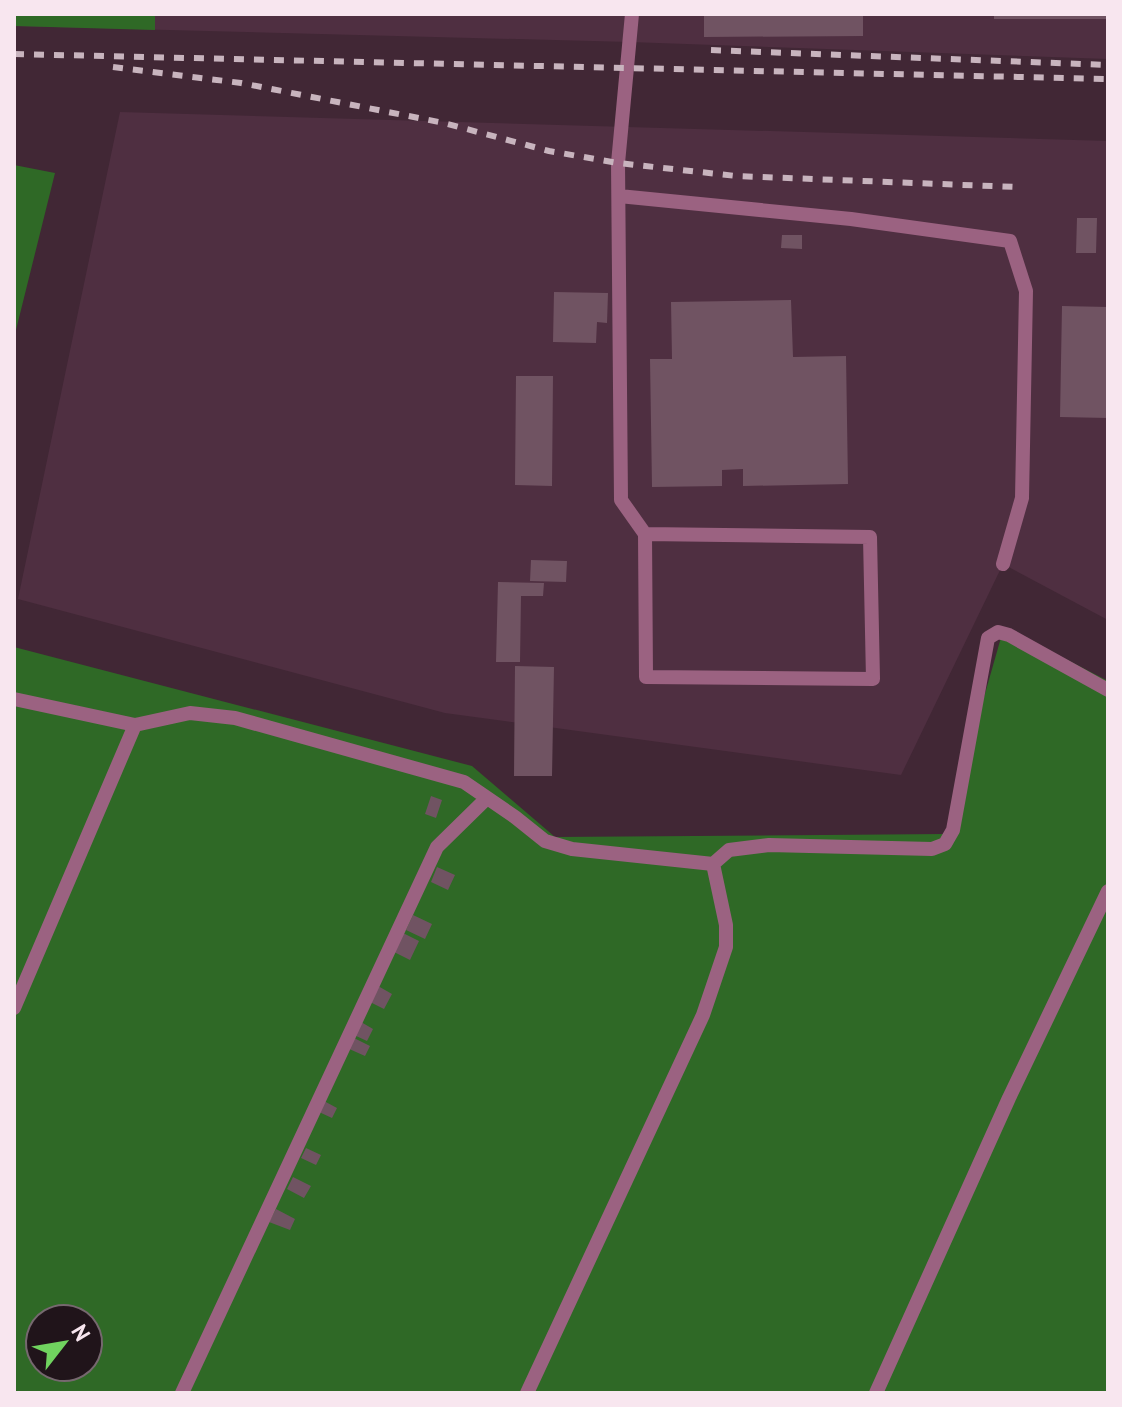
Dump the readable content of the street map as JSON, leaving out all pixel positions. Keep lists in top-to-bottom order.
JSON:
{
  "north": "top right"
}
